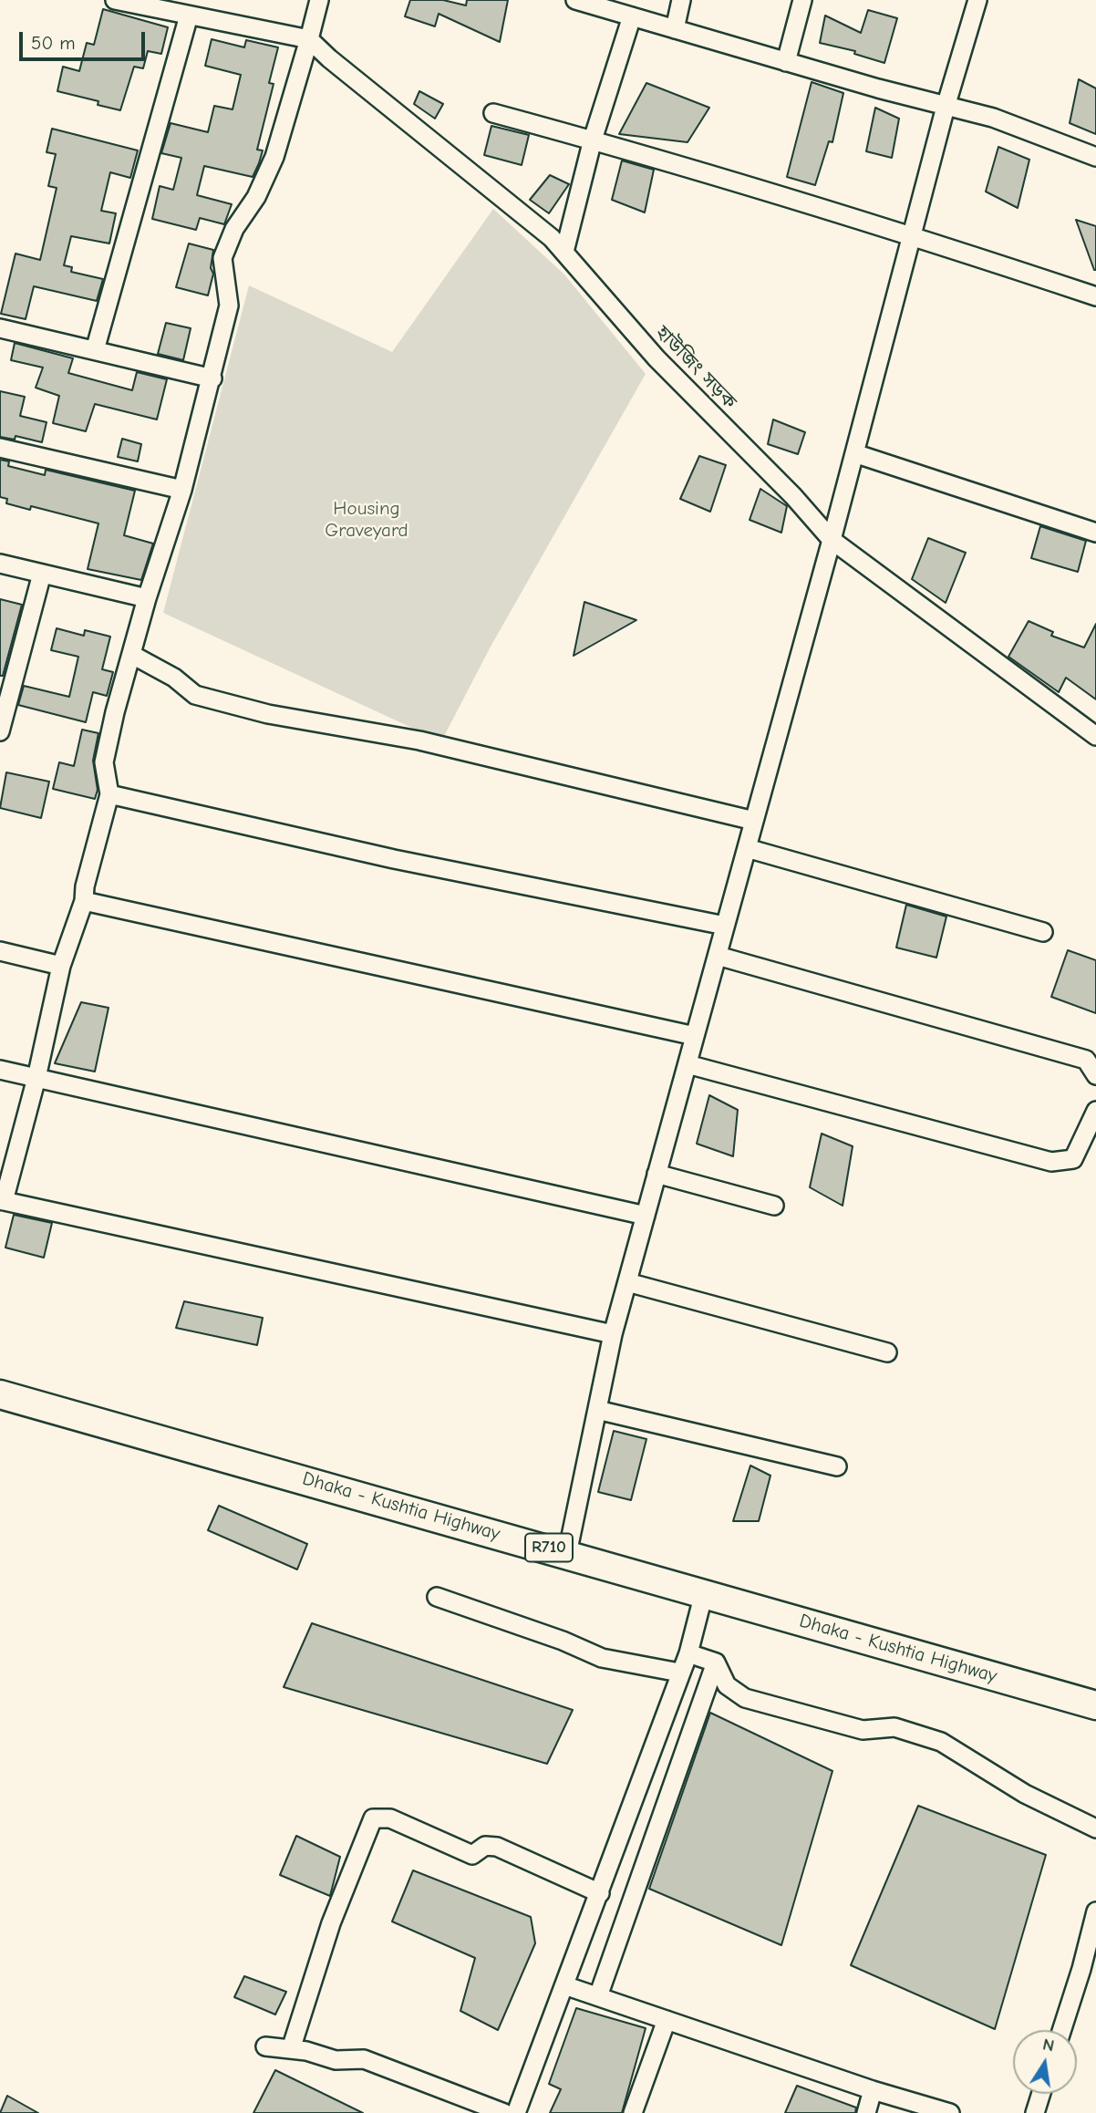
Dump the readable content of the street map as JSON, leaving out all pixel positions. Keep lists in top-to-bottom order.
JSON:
{
  "streets": {
    "main road": ["Dhaka - Kushtia Highway", "R710"],
    "street": ["হাউজিং সড়ক"]
  },
  "parks": ["Housing Graveyard"],
  "scale_bar": "50 m",
  "north": "top"
}
